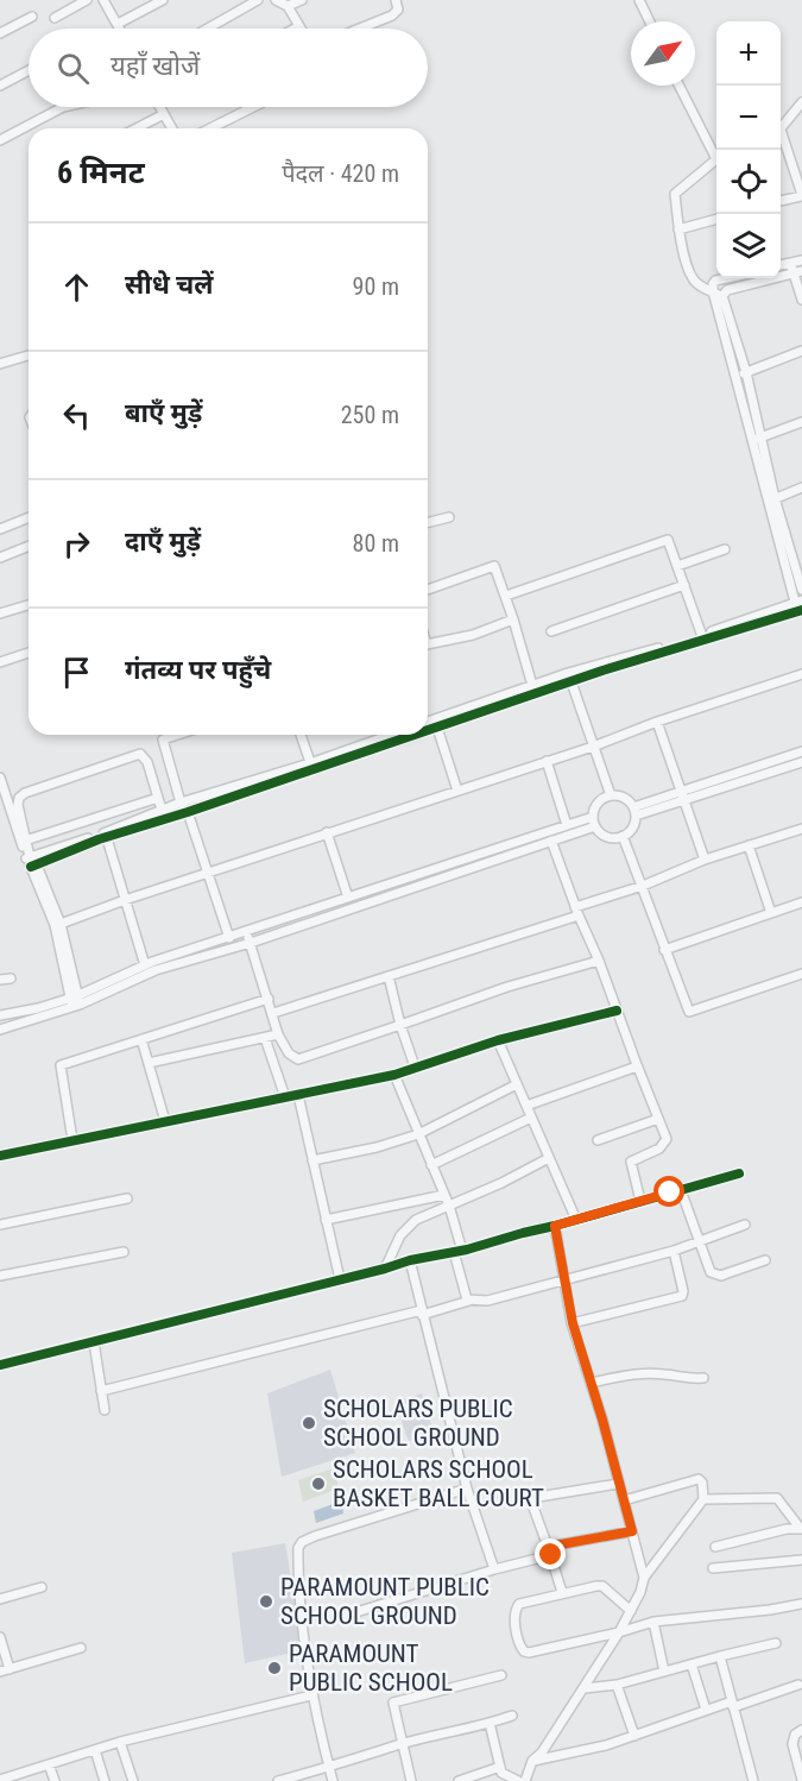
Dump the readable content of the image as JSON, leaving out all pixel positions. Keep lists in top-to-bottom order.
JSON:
{
  "places": [
    "SCHOLARS PUBLIC SCHOOL GROUND",
    "SCHOLARS SCHOOL BASKET BALL COURT",
    "PARAMOUNT PUBLIC SCHOOL GROUND",
    "PARAMOUNT PUBLIC SCHOOL"
  ],
  "north": "top right",
  "page": {
    "map_buttons": ["+", "−"],
    "search": "यहाँ खोजें",
    "heading": ["6 मिनट", "पैदल · 420 m"],
    "list": [
      ["सीधे चलें", "90 m"],
      ["बाएँ मुड़ें", "250 m"],
      ["दाएँ मुड़ें", "80 m"],
      "गंतव्य पर पहुँचे"
    ]
  }
}
